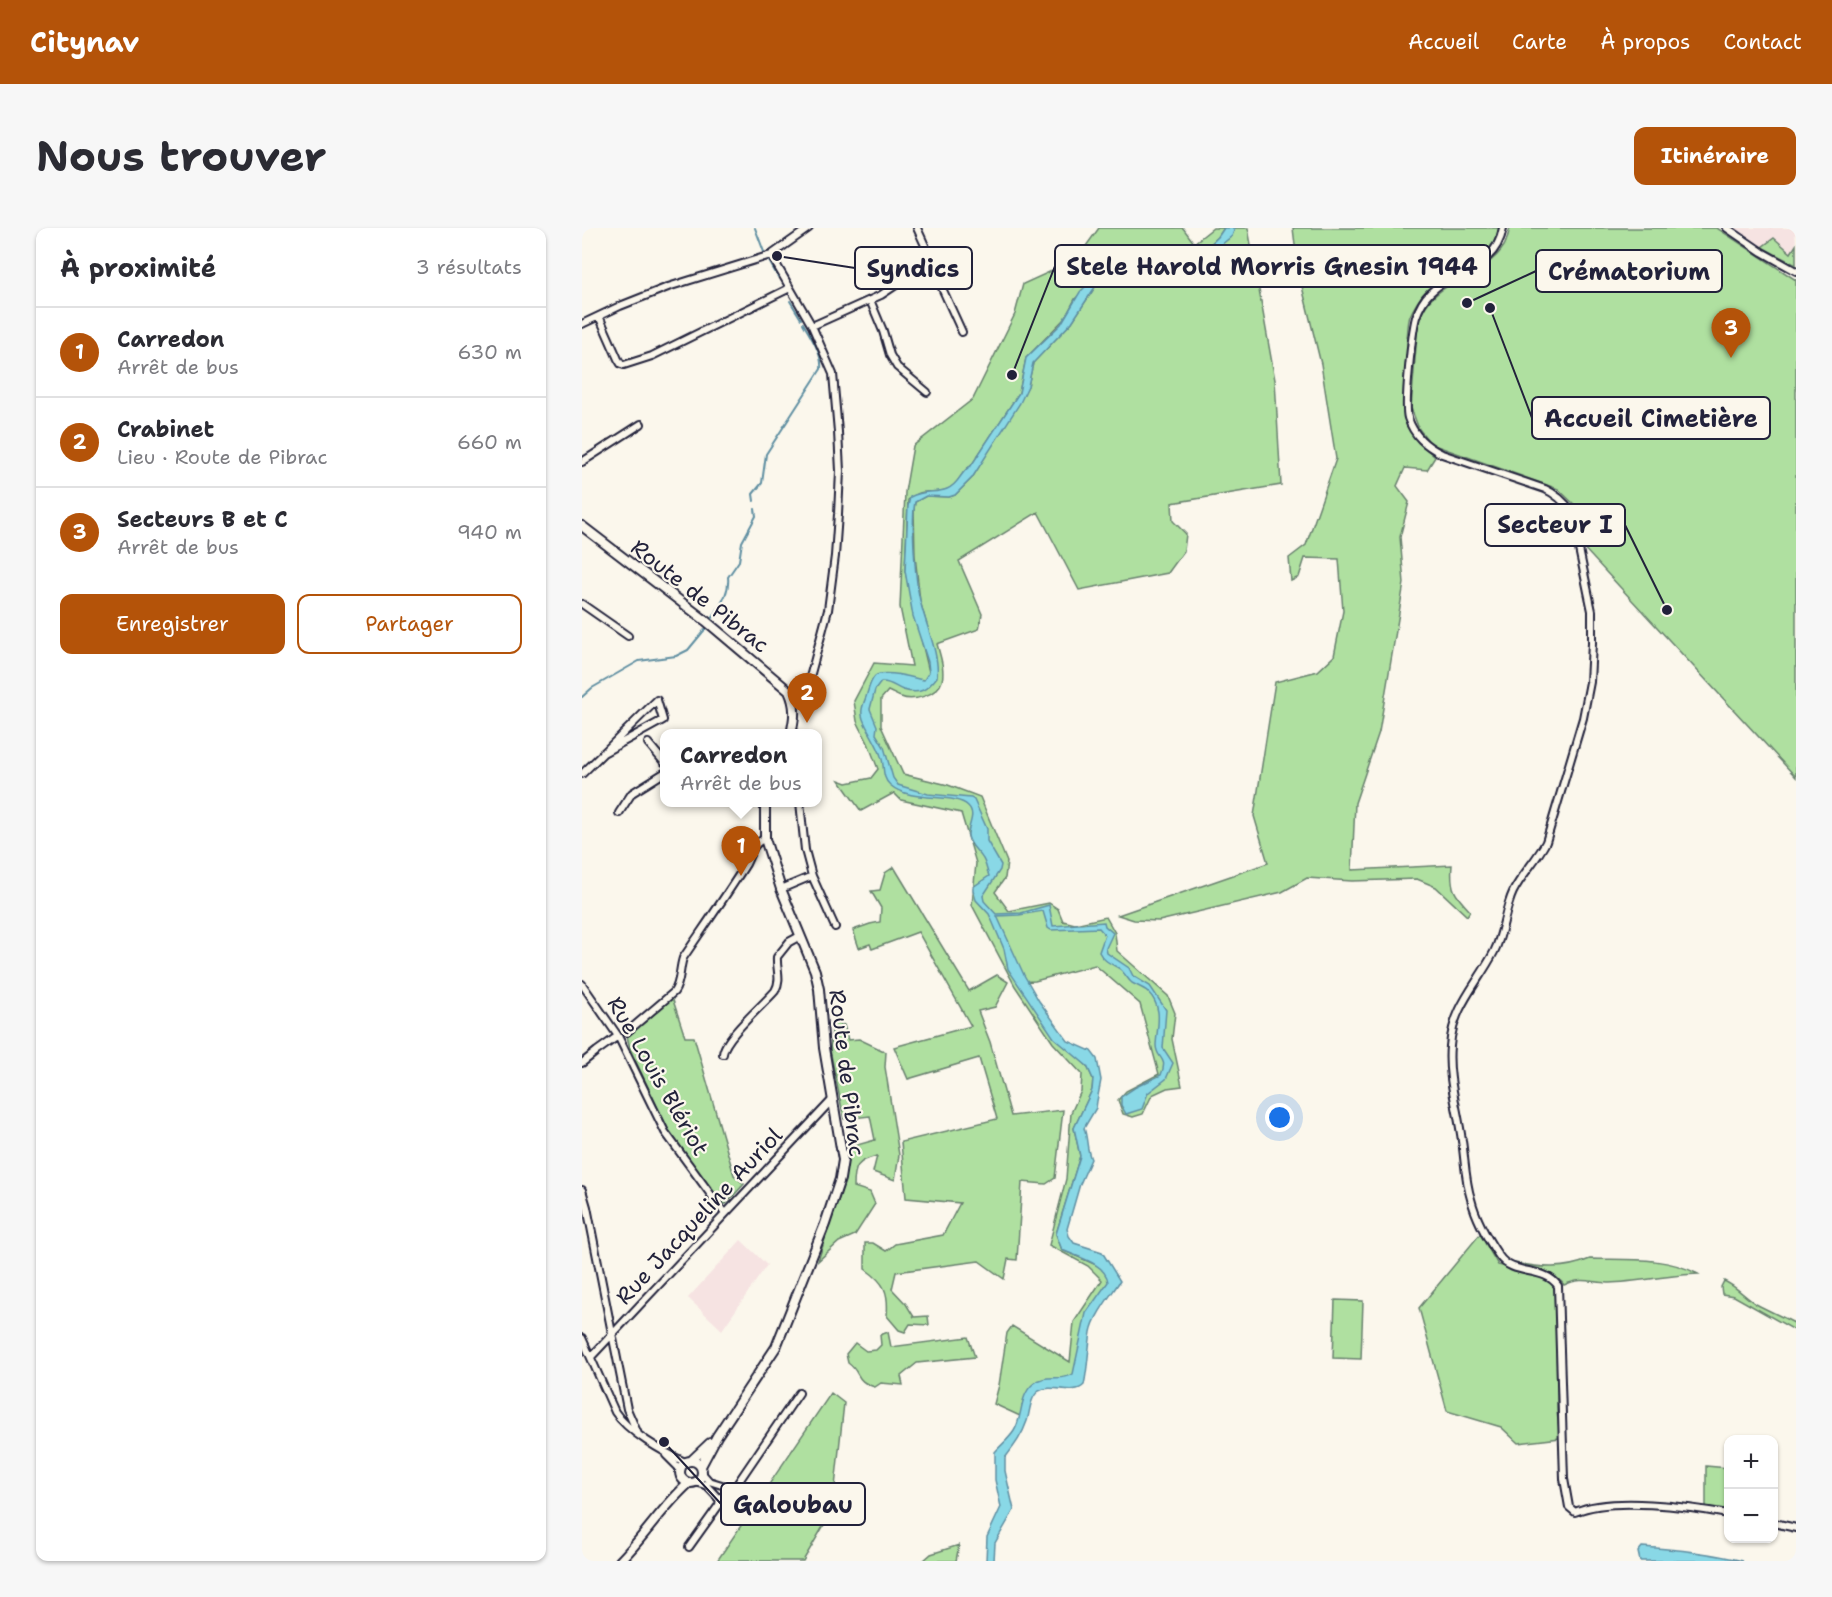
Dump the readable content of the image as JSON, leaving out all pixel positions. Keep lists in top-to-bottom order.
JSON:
{
  "streets": {
    "main road": ["Route de Pibrac"],
    "street": ["Rue Louis Blériot", "Rue Jacqueline Auriol"]
  },
  "crossings": [
    ["Route de Pibrac", "Rue Jacqueline Auriol"],
    ["Rue Louis Blériot", "Rue Jacqueline Auriol"]
  ],
  "places": [
    "Syndics",
    "Crématorium",
    "Accueil Cimetière",
    "Stele Harold Morris Gnesin 1944",
    "Secteur I",
    "Galoubau"
  ],
  "page": {
    "header": "Citynav",
    "nav": [
      "Accueil",
      "Carte",
      "À propos",
      "Contact"
    ],
    "buttons": [
      "Itinéraire",
      ["Enregistrer", "Partager"]
    ],
    "title": "Nous trouver",
    "heading": ["À proximité", "3 résultats"],
    "list": [
      {
        "mark": "1",
        "name": "Carredon",
        "note": "Arrêt de bus",
        "value": "630 m"
      },
      {
        "mark": "2",
        "name": "Crabinet",
        "note": "Lieu · Route de Pibrac",
        "value": "660 m"
      },
      {
        "mark": "3",
        "name": "Secteurs B et C",
        "note": "Arrêt de bus",
        "value": "940 m"
      }
    ],
    "pins": ["3", "2", "1"],
    "popup": ["Carredon", "Arrêt de bus"],
    "map_buttons": ["+", "−"]
  }
}
